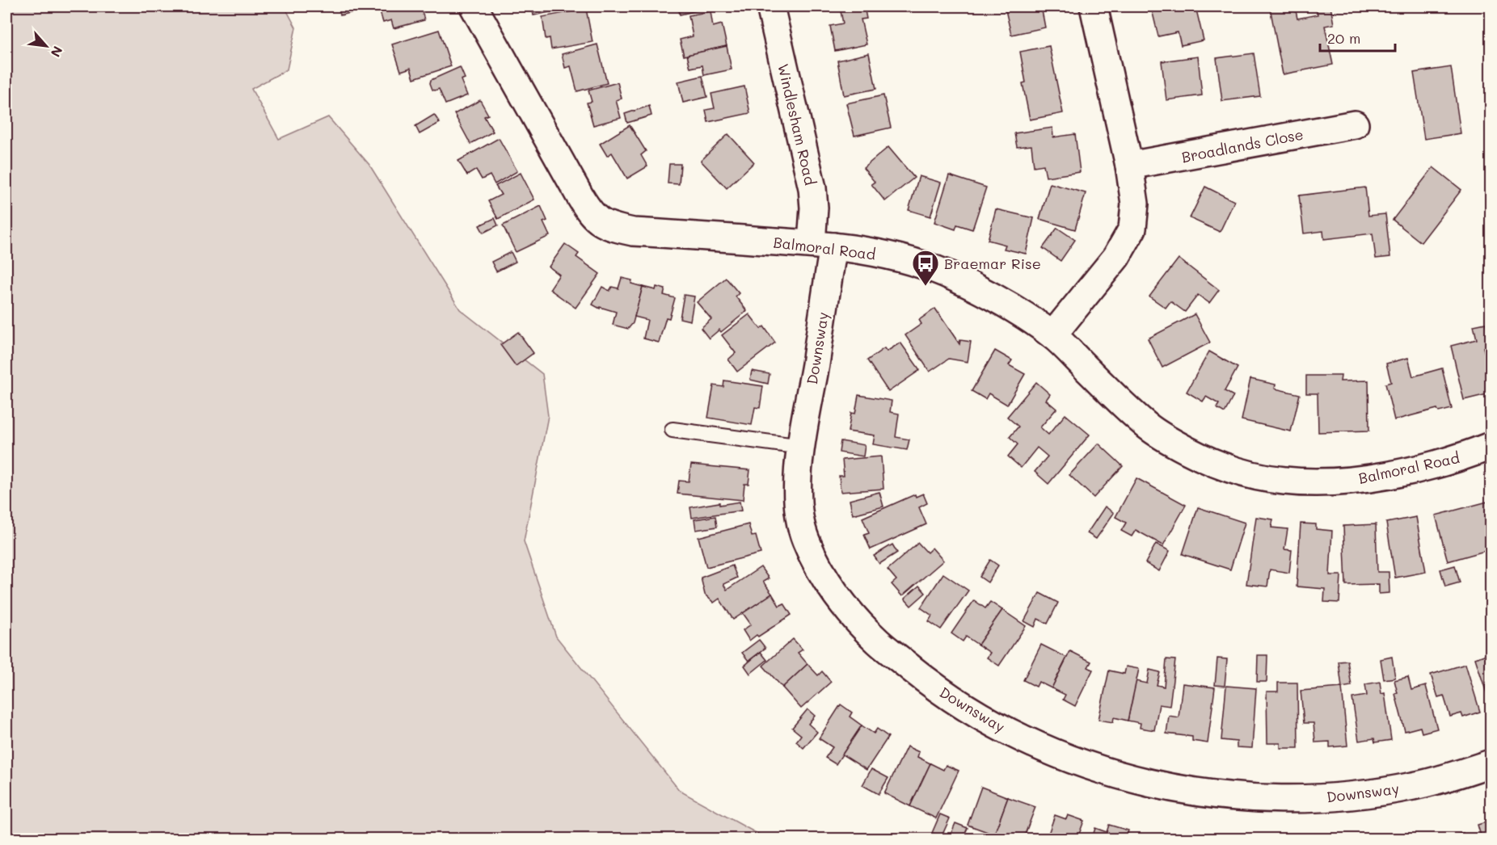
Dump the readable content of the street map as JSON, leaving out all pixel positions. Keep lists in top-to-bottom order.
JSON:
{
  "streets": {
    "street": [
      "Windlesham Road",
      "Broadlands Close",
      "Balmoral Road",
      "Downsway"
    ]
  },
  "crossings": [
    ["Windlesham Road", "Balmoral Road"],
    ["Windlesham Road", "Downsway"],
    ["Balmoral Road", "Downsway"]
  ],
  "places": {
    "bus stop": ["Braemar Rise"]
  },
  "scale_bar": "20 m",
  "north": "bottom right"
}
